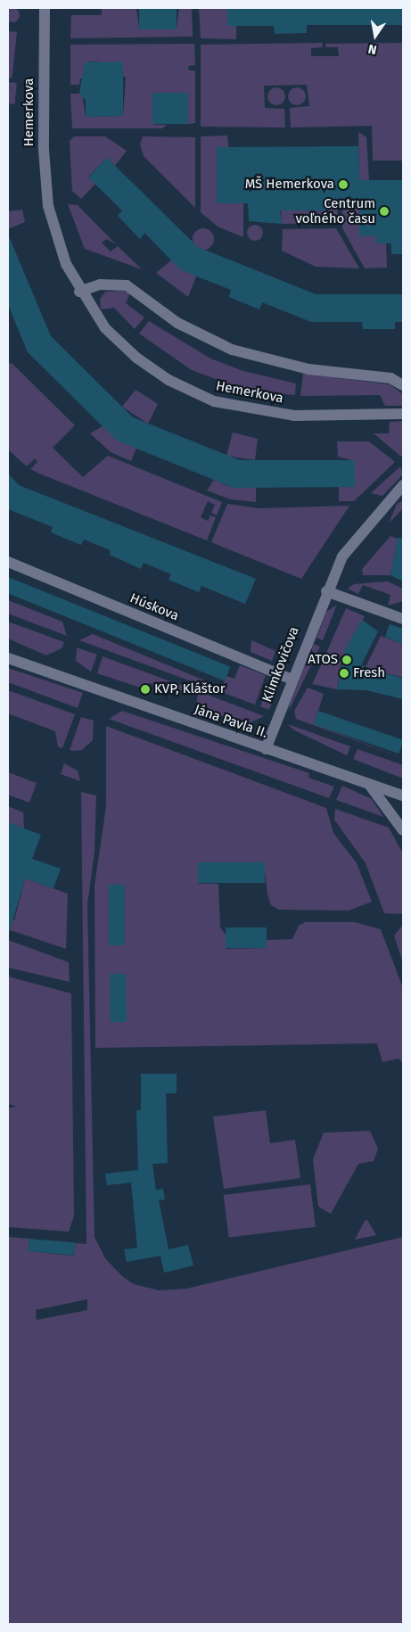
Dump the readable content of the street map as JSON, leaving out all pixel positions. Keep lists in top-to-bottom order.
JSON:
{
  "streets": {
    "street": [
      "Hemerkova",
      "Húskova",
      "Klimkovičova",
      "Jána Pavla II."
    ]
  },
  "crossings": [
    ["Húskova", "Klimkovičova"],
    ["Klimkovičova", "Jána Pavla II."]
  ],
  "places": [
    "MŠ Hemerkova",
    "Centrum voľného času",
    "ATOS",
    "Fresh",
    "KVP, Kláštor"
  ],
  "north": "bottom"
}
